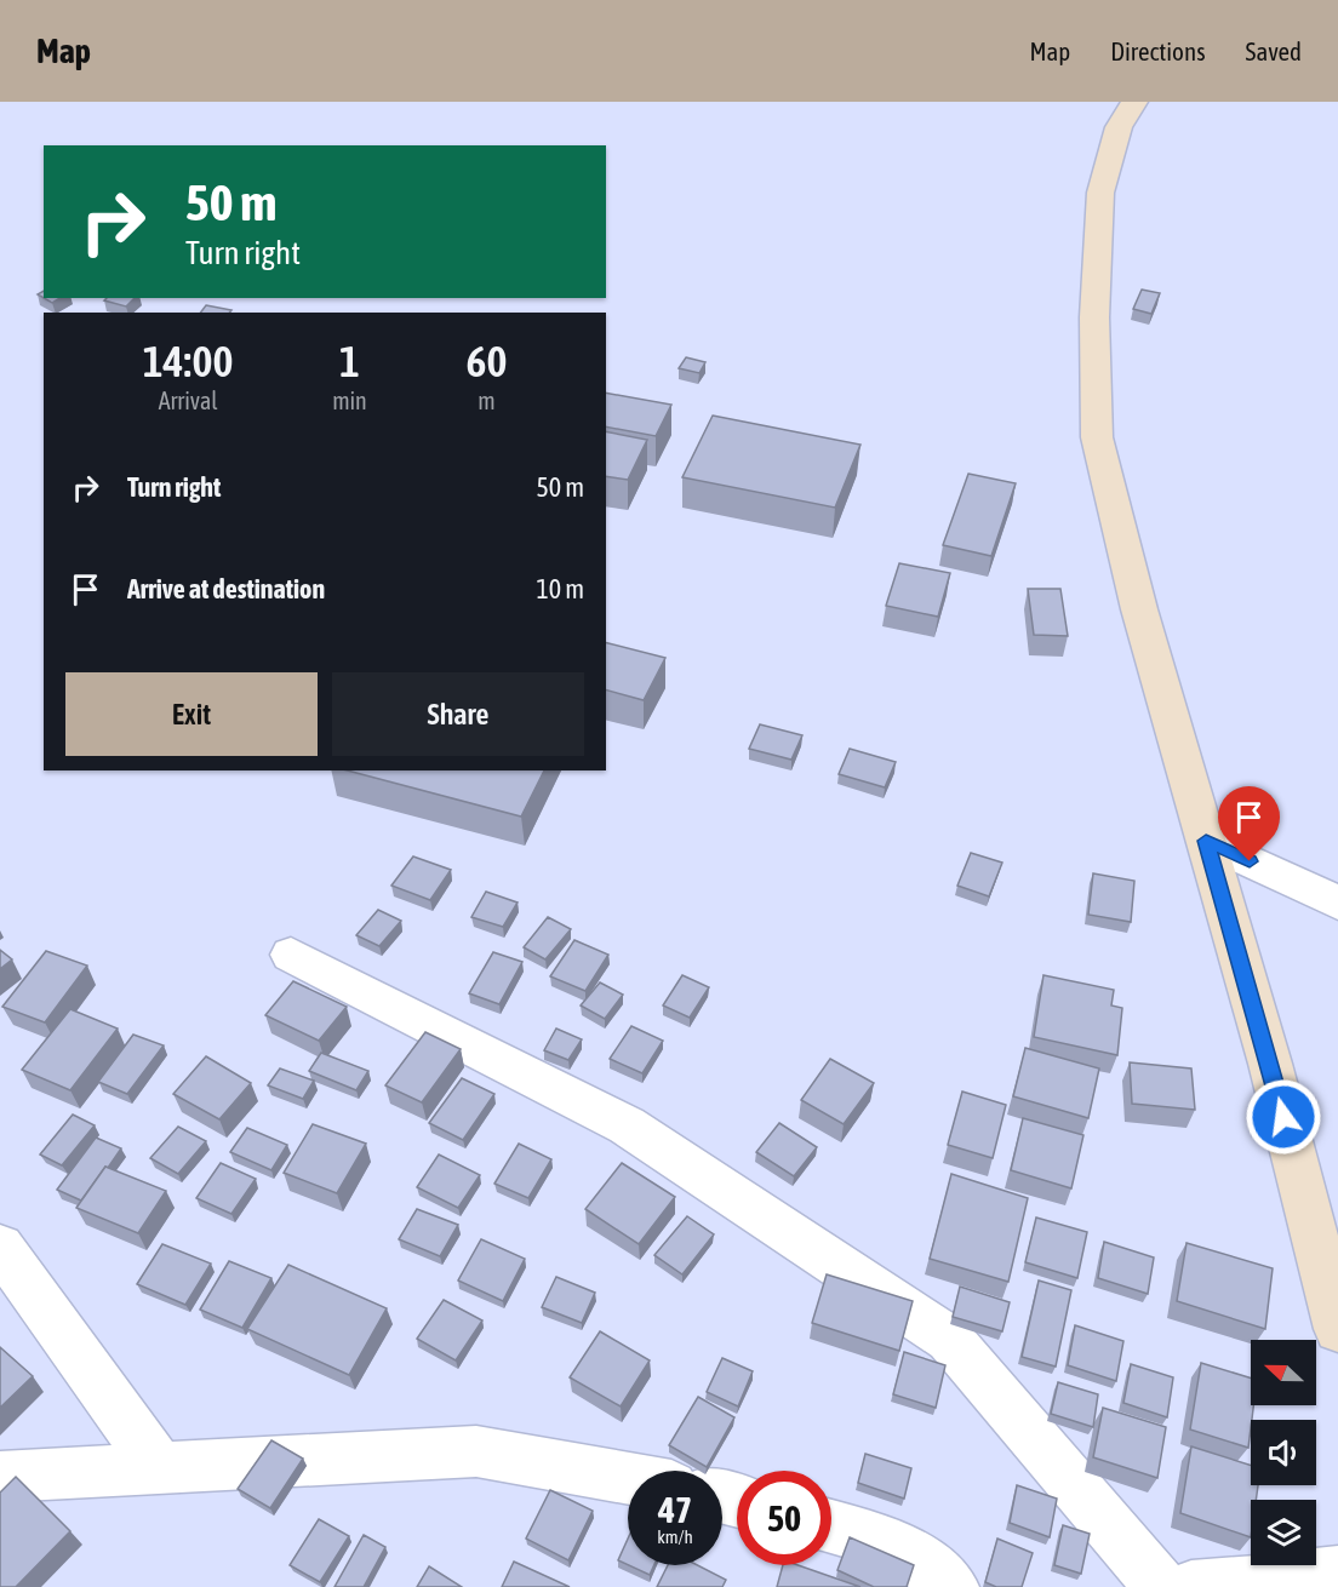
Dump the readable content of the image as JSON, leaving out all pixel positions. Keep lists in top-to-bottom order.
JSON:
{
  "north": "left",
  "page": {
    "header": "Map",
    "nav": ["Map", "Directions", "Saved"],
    "turn": ["50 m", "Turn right"],
    "eta": [
      "14:00",
      "Arrival",
      "1",
      "min",
      "60",
      "m"
    ],
    "list": [
      {
        "name": "Turn right",
        "value": "50 m"
      },
      {
        "name": "Arrive at destination",
        "value": "10 m"
      }
    ],
    "buttons": ["Exit", "Share"],
    "speed": "47 km/h",
    "limit": "50"
  }
}
